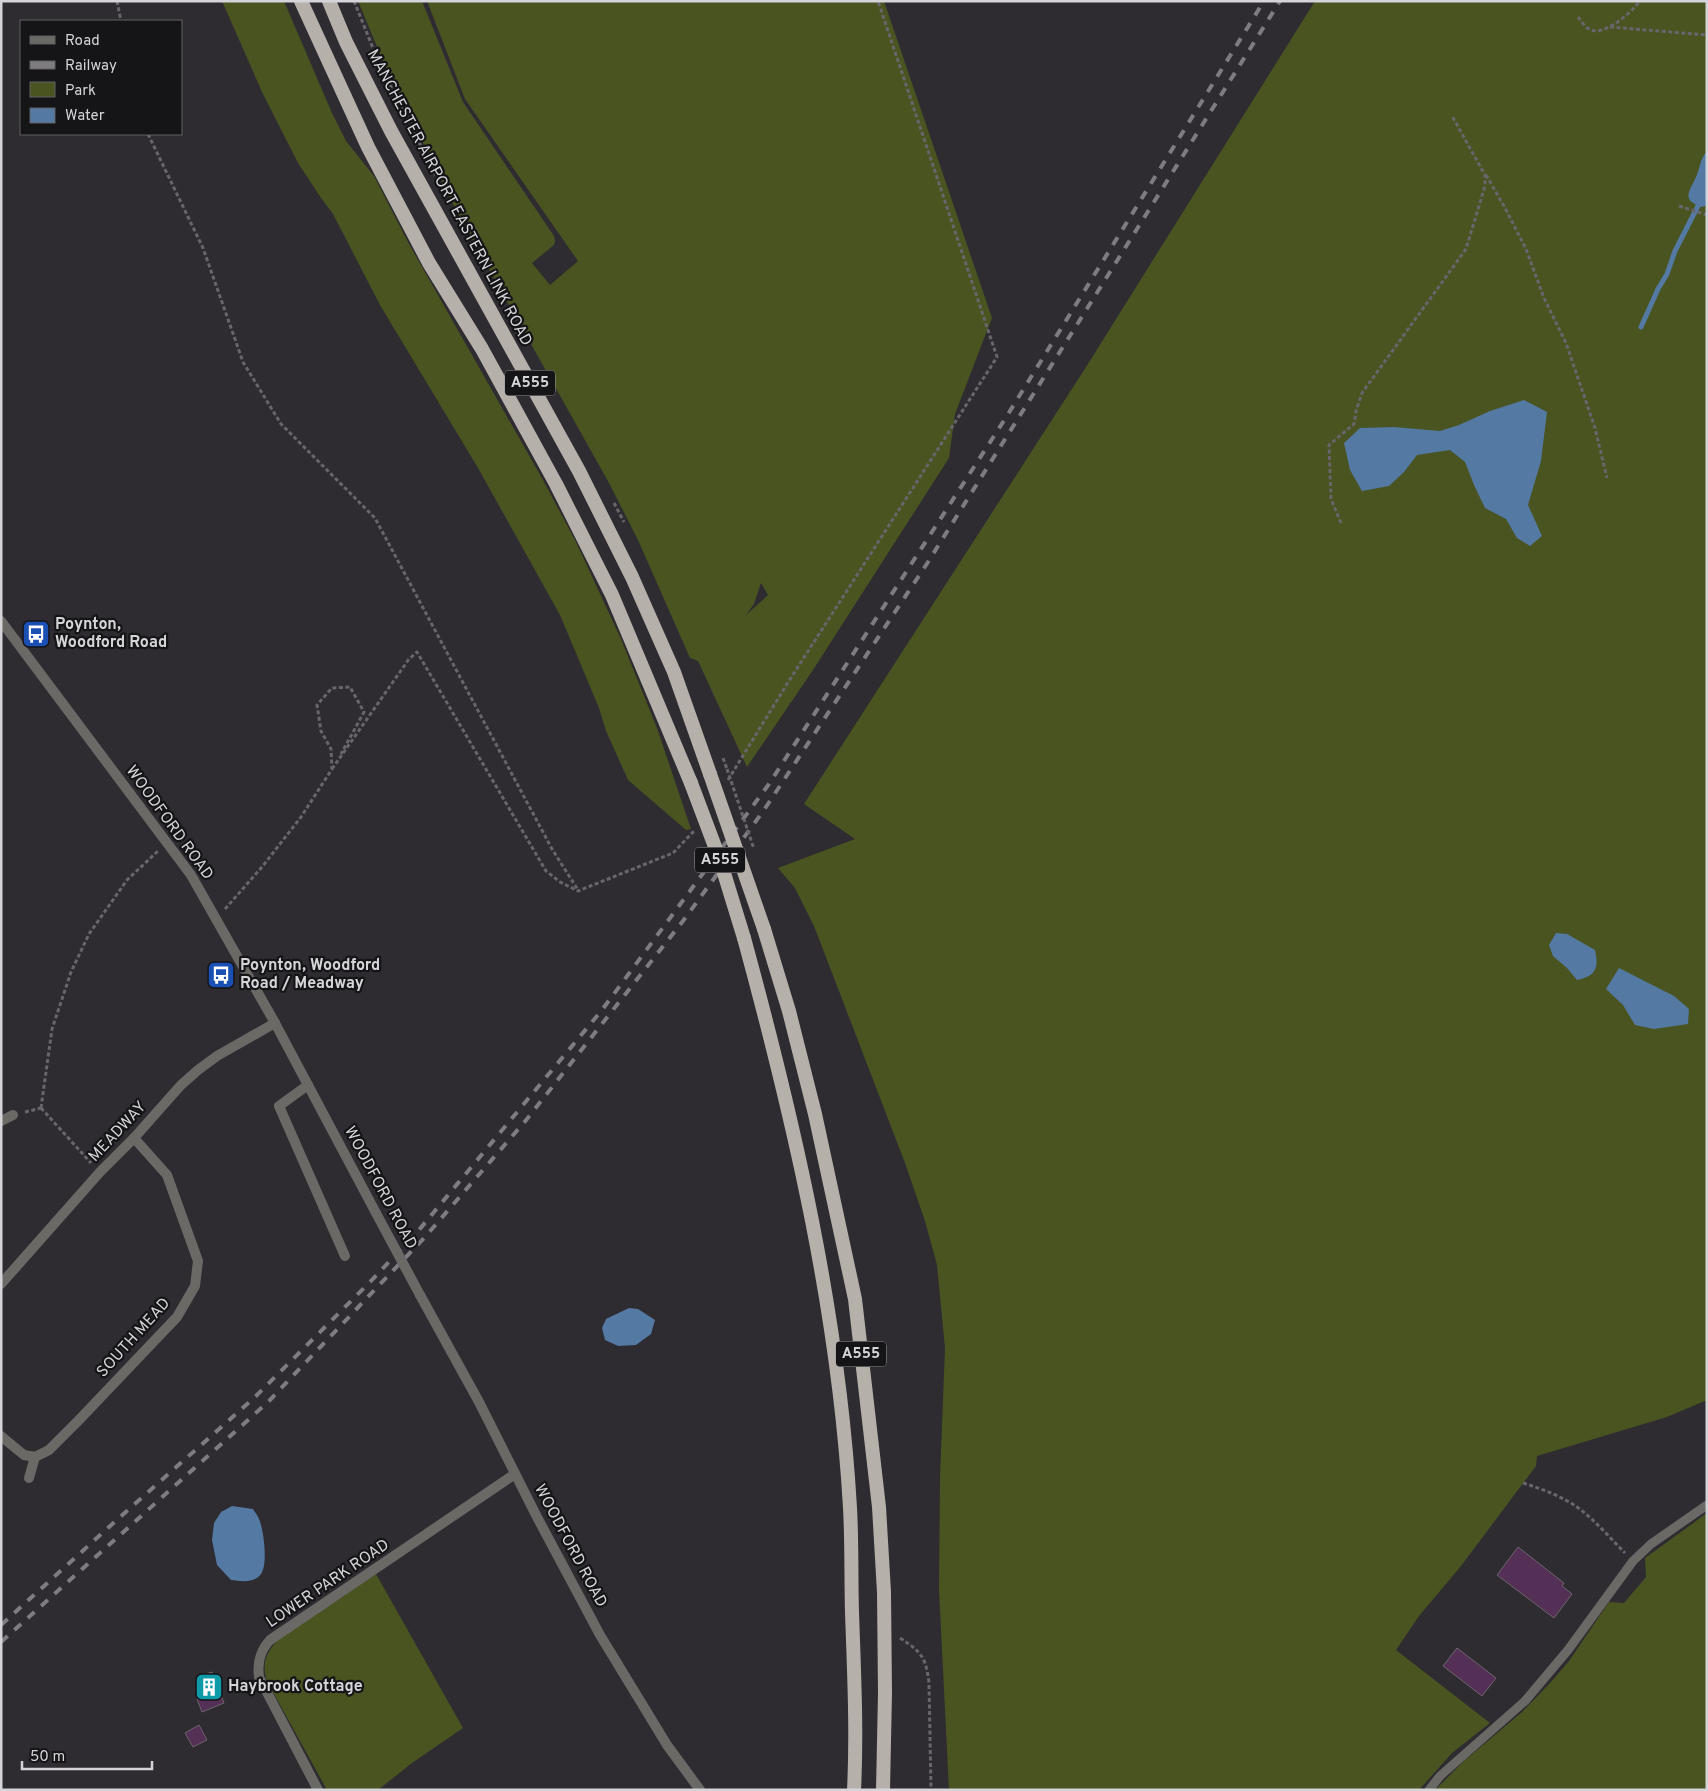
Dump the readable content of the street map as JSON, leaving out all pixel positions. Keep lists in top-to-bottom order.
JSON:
{
  "streets": {
    "highway": ["MANCHESTER AIRPORT EASTERN LINK ROAD", "A555"],
    "street": [
      "WOODFORD ROAD",
      "MEADWAY",
      "SOUTH MEAD",
      "LOWER PARK ROAD"
    ]
  },
  "crossings": [
    ["WOODFORD ROAD", "MEADWAY"],
    ["WOODFORD ROAD", "LOWER PARK ROAD"],
    ["MEADWAY", "SOUTH MEAD"]
  ],
  "places": {
    "bus stop": ["Poynton, Woodford Road", "Poynton, Woodford Road / Meadway"],
    "building": ["Haybrook Cottage"]
  },
  "legend": [
    "Road",
    "Railway",
    "Park",
    "Water"
  ],
  "scale_bar": "50 m"
}
